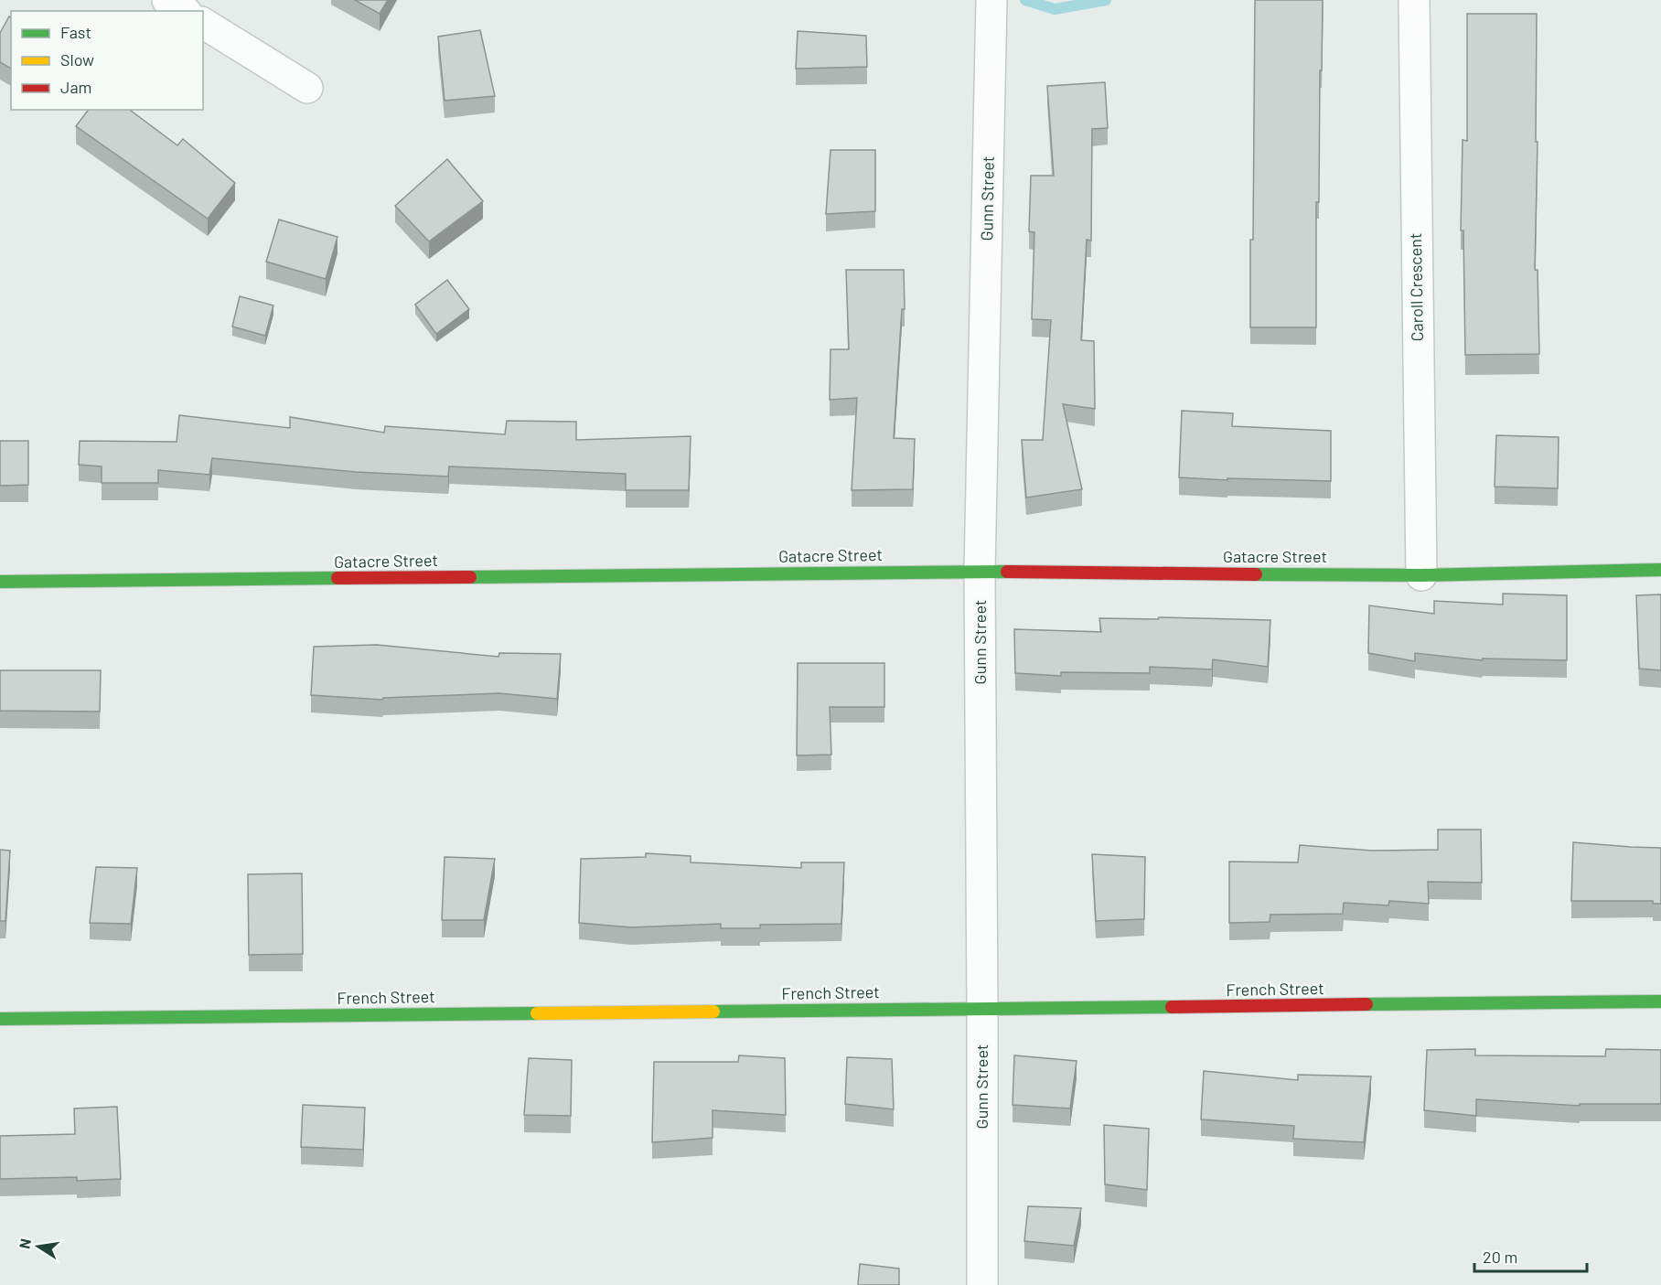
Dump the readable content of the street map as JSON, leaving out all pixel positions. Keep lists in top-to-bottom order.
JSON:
{
  "streets": {
    "street": [
      "Gunn Street",
      "Caroll Crescent",
      "Gatacre Street",
      "French Street"
    ]
  },
  "crossings": [
    ["Gunn Street", "Gatacre Street"],
    ["Gunn Street", "French Street"],
    ["Caroll Crescent", "Gatacre Street"]
  ],
  "legend": ["Fast", "Slow", "Jam"],
  "scale_bar": "20 m",
  "north": "left"
}
